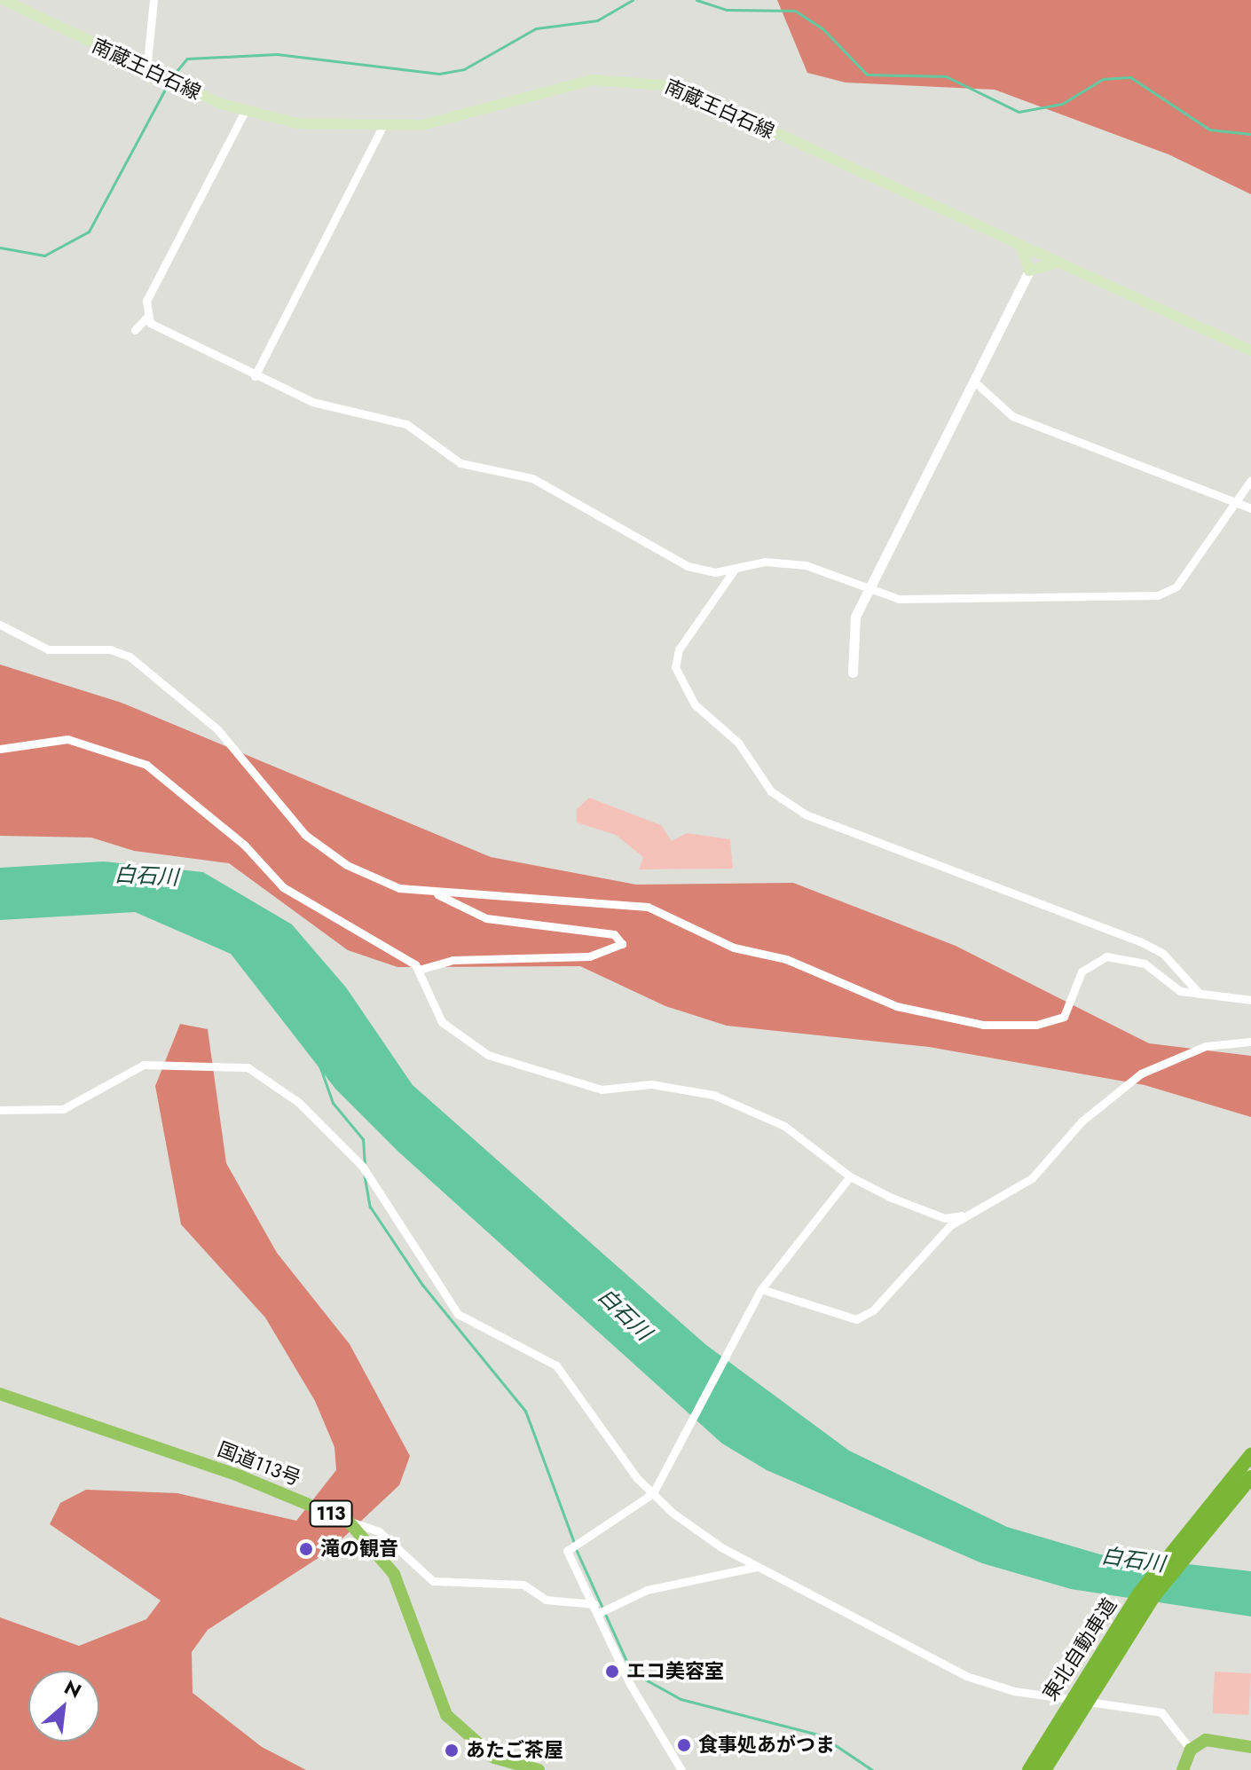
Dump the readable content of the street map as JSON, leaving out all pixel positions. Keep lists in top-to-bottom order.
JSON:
{
  "streets": {
    "highway": ["国道113号", "113", "東北自動車道"],
    "main road": ["南蔵王白石線"]
  },
  "water": ["白石川"],
  "places": [
    "滝の観音",
    "エコ美容室",
    "食事処あがつま",
    "あたご茶屋"
  ],
  "north": "top right"
}
